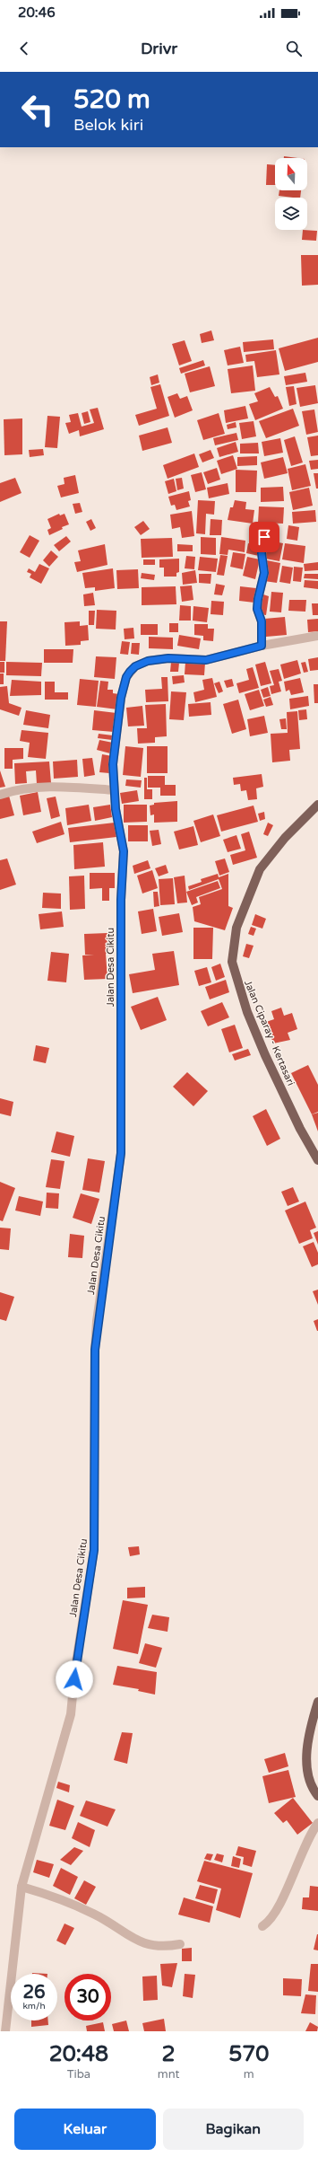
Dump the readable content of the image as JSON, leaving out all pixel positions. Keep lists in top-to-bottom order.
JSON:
{
  "streets": {
    "main road": ["Jalan Ciparay - Kertasari"],
    "street": ["Jalan Desa Cikitu"]
  },
  "north": "top",
  "page": {
    "status": "20:46",
    "header": "Drivr",
    "turn": ["520 m", "Belok kiri"],
    "speed": "26 km/h",
    "limit": "30",
    "eta": [
      "20:48",
      "Tiba",
      "2",
      "mnt",
      "570",
      "m"
    ],
    "buttons": ["Keluar", "Bagikan"]
  }
}
